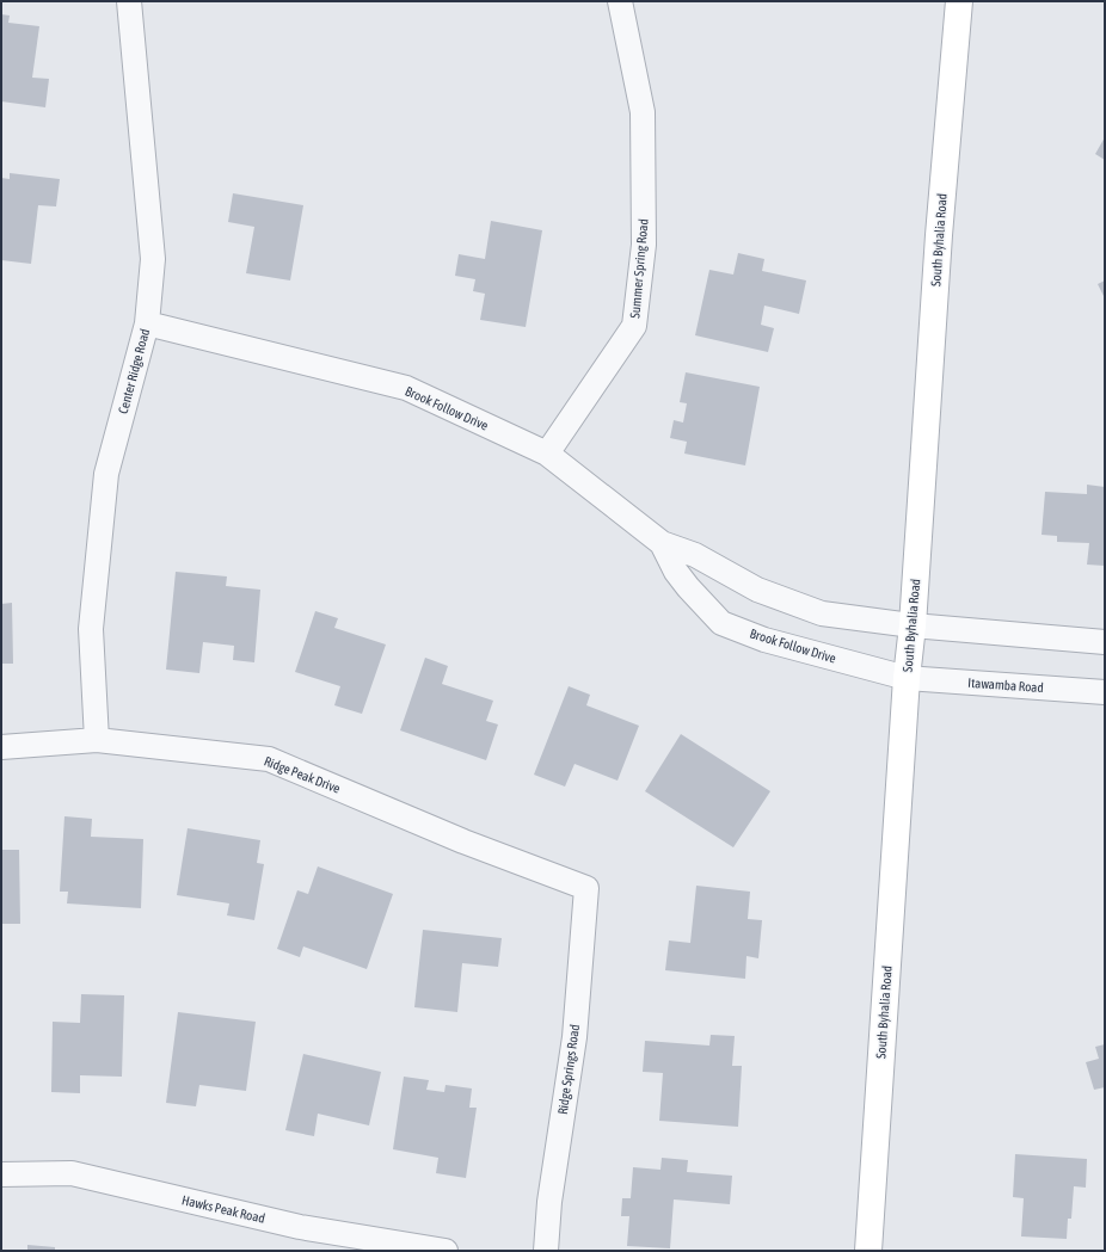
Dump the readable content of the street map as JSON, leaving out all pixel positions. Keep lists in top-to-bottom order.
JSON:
{
  "streets": {
    "main road": ["South Byhalia Road"],
    "street": [
      "Summer Spring Road",
      "Center Ridge Road",
      "Brook Follow Drive",
      "Itawamba Road",
      "Ridge Peak Drive",
      "Ridge Springs Road",
      "Hawks Peak Road"
    ]
  },
  "crossings": [
    ["South Byhalia Road", "Brook Follow Drive"],
    ["South Byhalia Road", "Itawamba Road"],
    ["Summer Spring Road", "Brook Follow Drive"],
    ["Center Ridge Road", "Brook Follow Drive"],
    ["Center Ridge Road", "Ridge Peak Drive"],
    ["Brook Follow Drive", "Itawamba Road"],
    ["Ridge Peak Drive", "Ridge Springs Road"]
  ]
}
